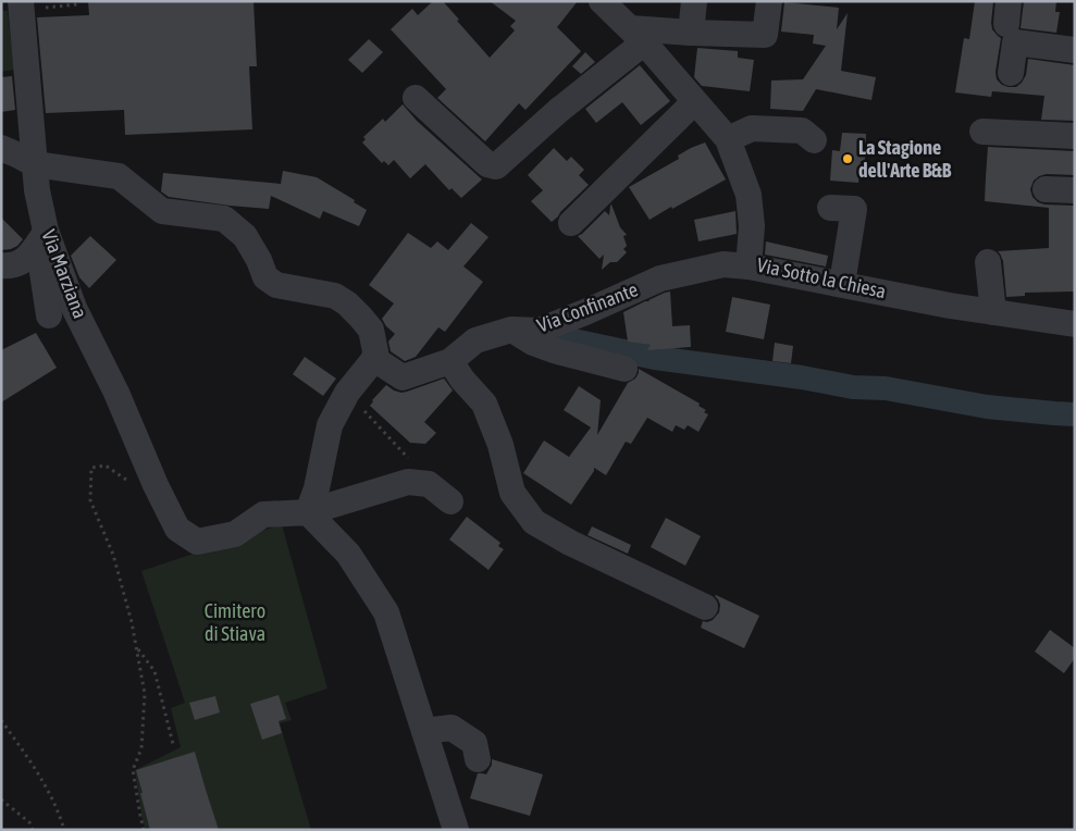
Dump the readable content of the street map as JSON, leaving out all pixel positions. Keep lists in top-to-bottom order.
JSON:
{
  "streets": {
    "street": ["Via Marziana", "Via Sotto la Chiesa", "Via Confinante"]
  },
  "crossings": [
    ["Via Sotto la Chiesa", "Via Confinante"]
  ],
  "parks": ["Cimitero di Stiava"],
  "places": ["La Stagione dell'Arte B&B"]
}
